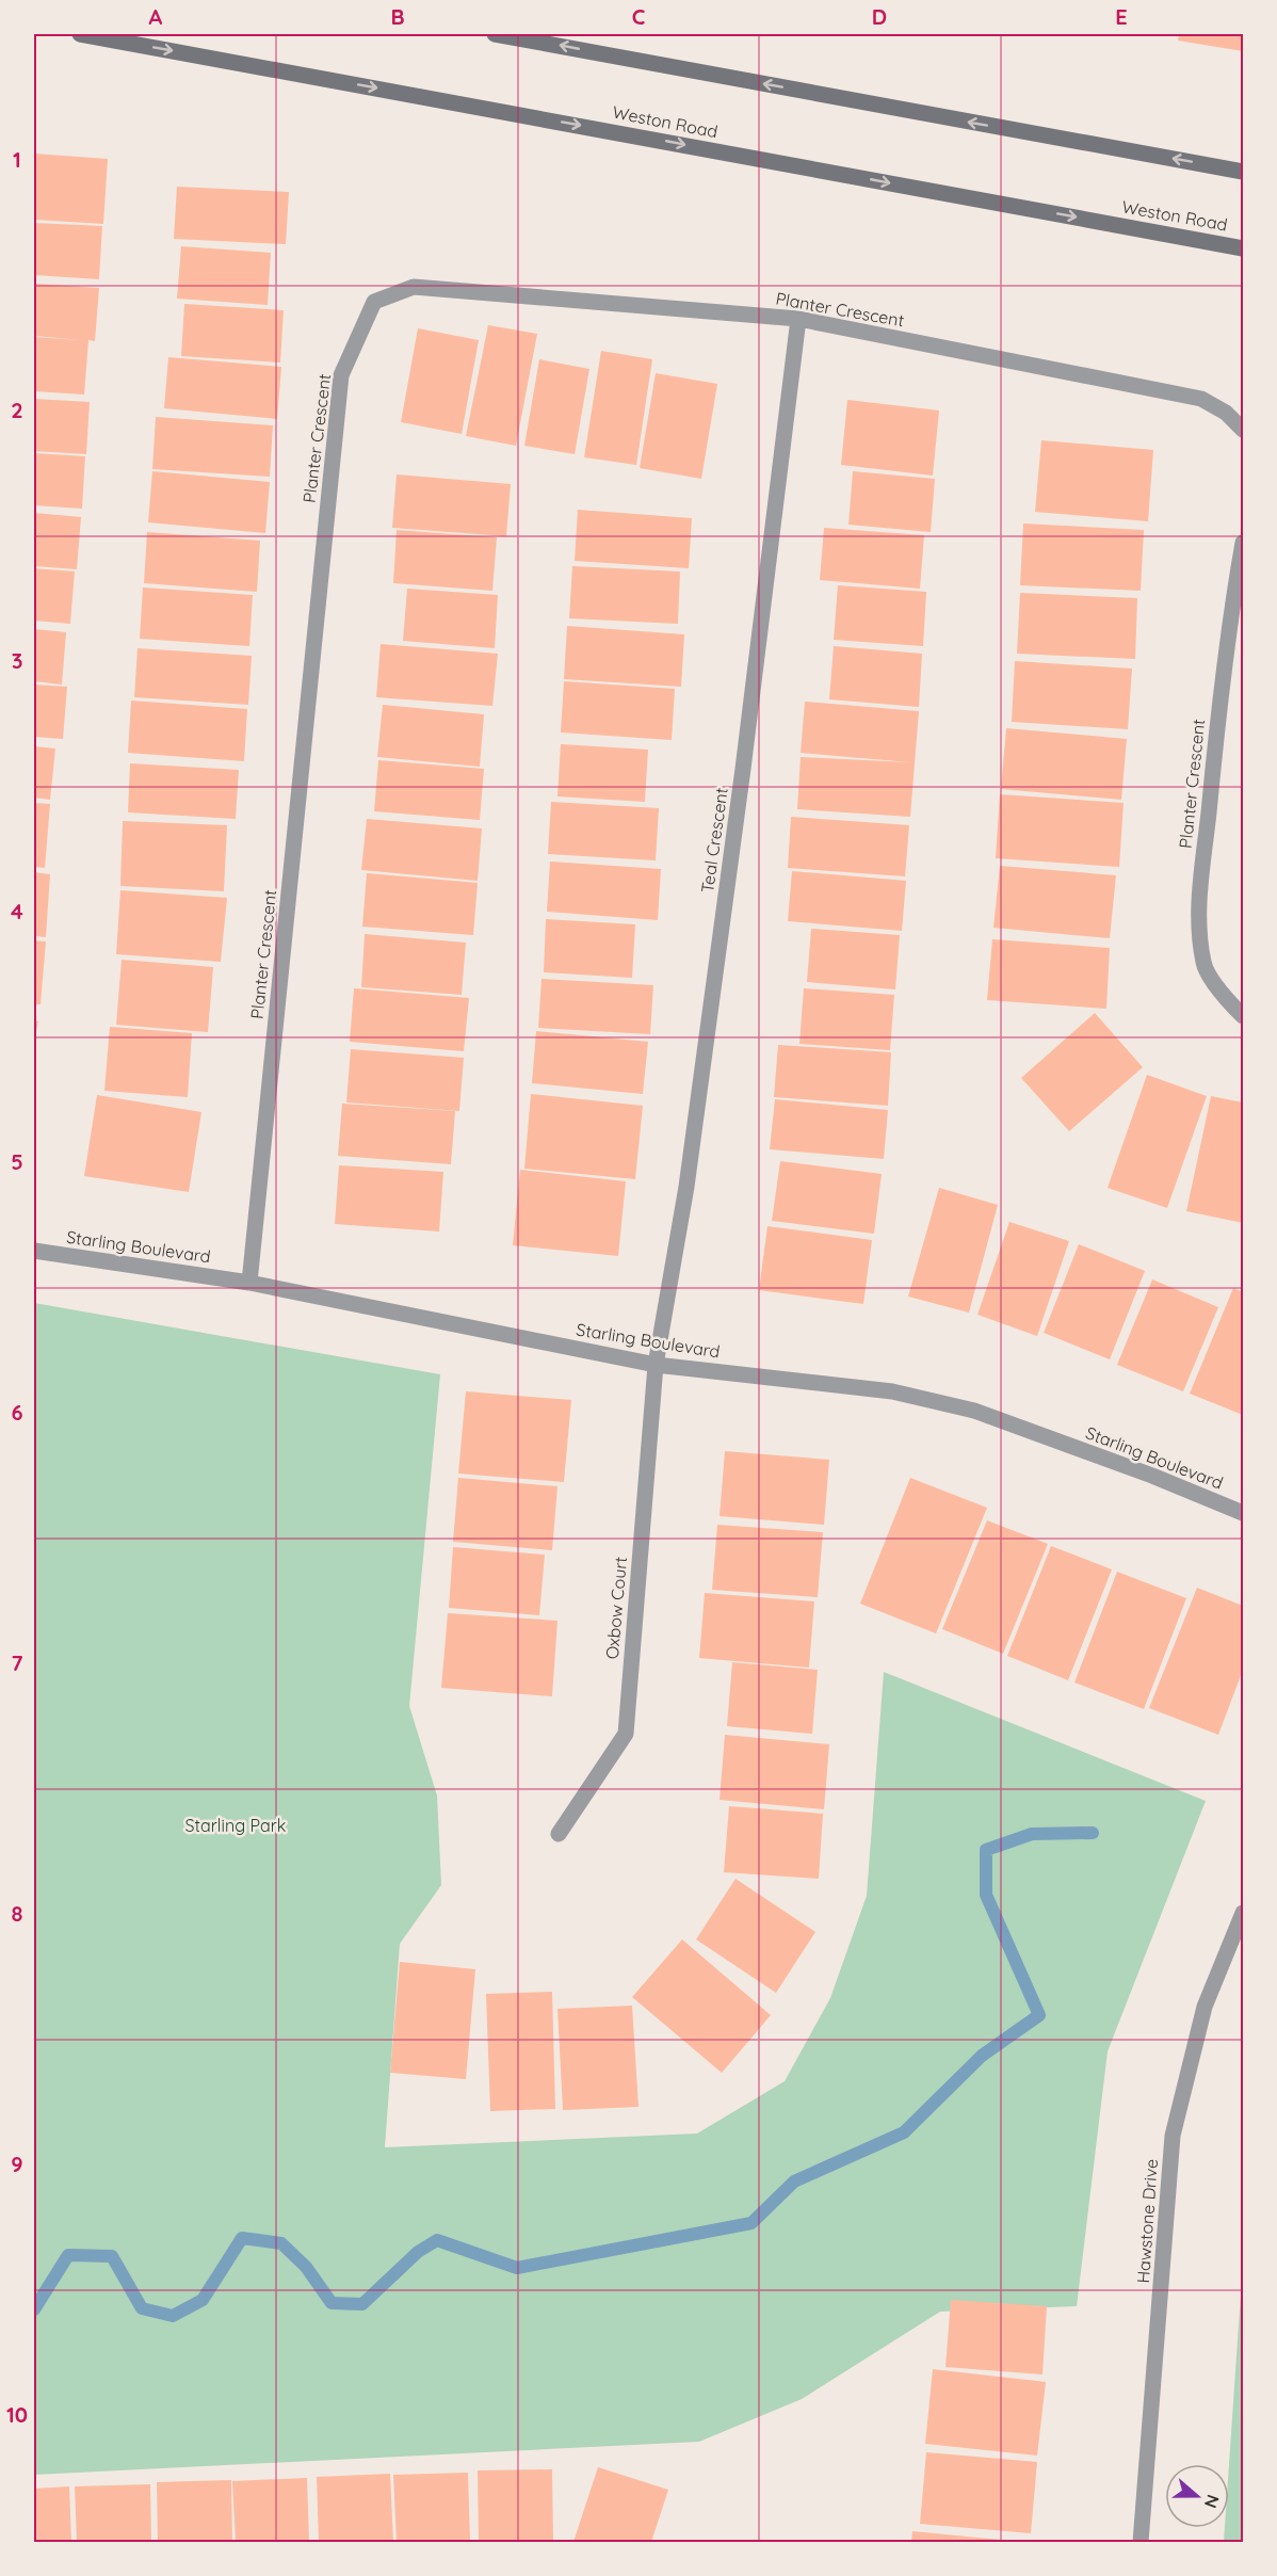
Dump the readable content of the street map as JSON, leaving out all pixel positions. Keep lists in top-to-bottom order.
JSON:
{
  "streets": {
    "main road": ["Weston Road"],
    "street": [
      "Planter Crescent",
      "Teal Crescent",
      "Starling Boulevard",
      "Oxbow Court",
      "Hawstone Drive"
    ]
  },
  "crossings": [
    ["Planter Crescent", "Teal Crescent"],
    ["Planter Crescent", "Starling Boulevard"],
    ["Teal Crescent", "Starling Boulevard"],
    ["Teal Crescent", "Oxbow Court"],
    ["Starling Boulevard", "Oxbow Court"]
  ],
  "parks": ["Starling Park"],
  "north": "right",
  "grid": {
    "columns": [
      "A",
      "B",
      "C",
      "D",
      "E"
    ],
    "rows": [
      "1",
      "2",
      "3",
      "4",
      "5",
      "6",
      "7",
      "8",
      "9",
      "10"
    ]
  }
}
